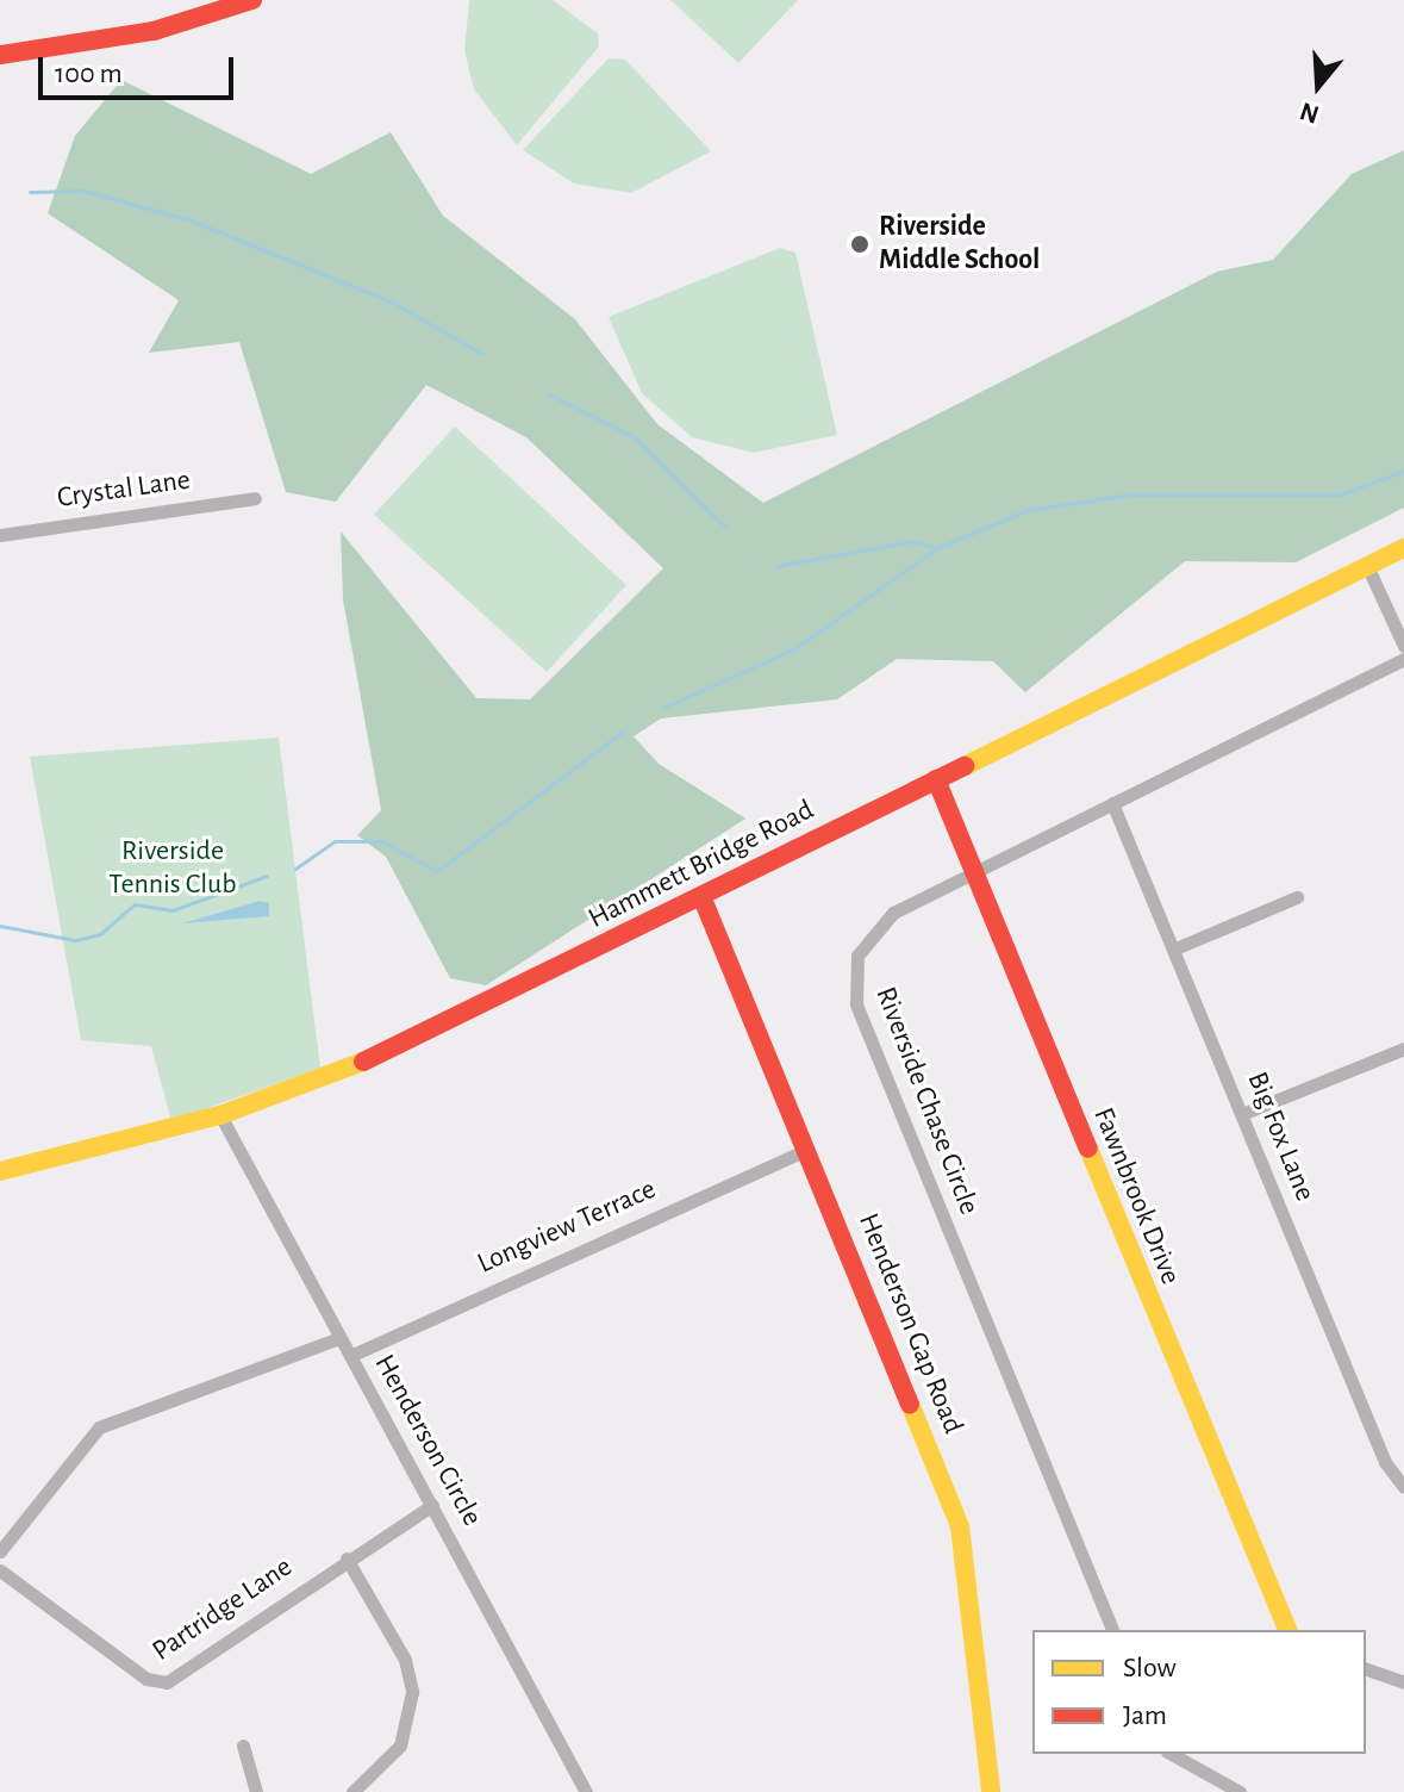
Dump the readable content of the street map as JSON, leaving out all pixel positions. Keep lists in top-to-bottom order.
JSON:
{
  "streets": {
    "street": [
      "Crystal Lane",
      "Hammett Bridge Road",
      "Riverside Chase Circle",
      "Big Fox Lane",
      "Fawnbrook Drive",
      "Longview Terrace",
      "Henderson Gap Road",
      "Henderson Circle",
      "Partridge Lane"
    ]
  },
  "crossings": [
    ["Hammett Bridge Road", "Fawnbrook Drive"],
    ["Hammett Bridge Road", "Henderson Gap Road"],
    ["Hammett Bridge Road", "Henderson Circle"],
    ["Riverside Chase Circle", "Big Fox Lane"],
    ["Riverside Chase Circle", "Fawnbrook Drive"],
    ["Longview Terrace", "Henderson Gap Road"],
    ["Longview Terrace", "Henderson Circle"],
    ["Henderson Circle", "Partridge Lane"]
  ],
  "parks": ["Riverside Tennis Club"],
  "places": ["Riverside Middle School"],
  "legend": ["Slow", "Jam"],
  "scale_bar": "100 m",
  "north": "bottom"
}
